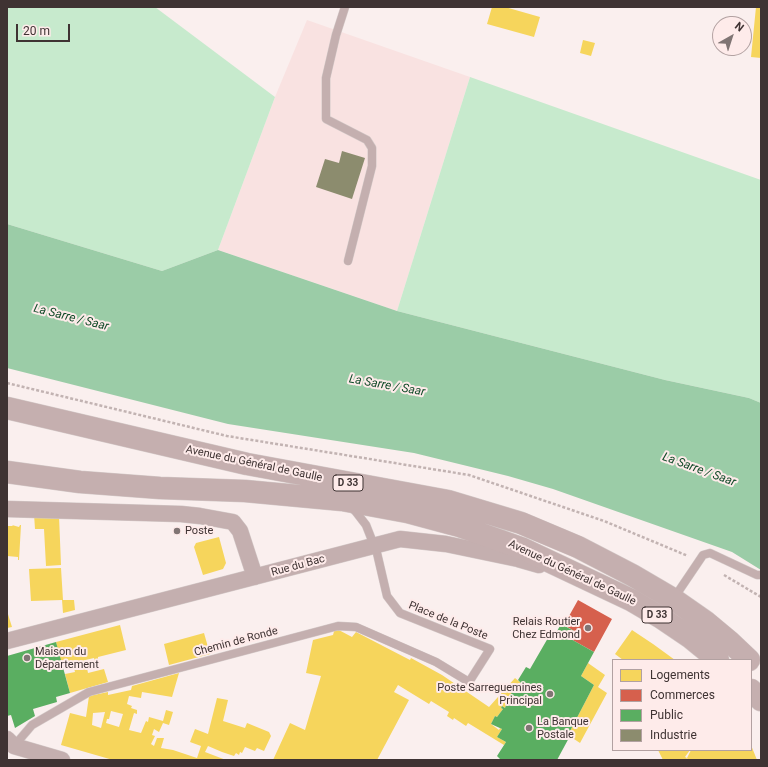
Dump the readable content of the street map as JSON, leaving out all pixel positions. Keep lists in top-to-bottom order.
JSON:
{
  "streets": {
    "main road": ["Avenue du Général de Gaulle", "D 33"],
    "street": ["Rue du Bac"],
    "lane": ["Place de la Poste", "Chemin de Ronde"]
  },
  "crossings": [
    ["Avenue du Général de Gaulle", "Rue du Bac"],
    ["Avenue du Général de Gaulle", "Place de la Poste"],
    ["Rue du Bac", "Place de la Poste"],
    ["Place de la Poste", "Chemin de Ronde"]
  ],
  "water": ["La Sarre / Saar"],
  "places": [
    "Poste",
    "Relais Routier Chez Edmond",
    "Maison du Département",
    "Poste Sarreguemines Principal",
    "La Banque Postale"
  ],
  "legend": [
    "Logements",
    "Commerces",
    "Public",
    "Industrie"
  ],
  "scale_bar": "20 m",
  "north": "top right"
}
